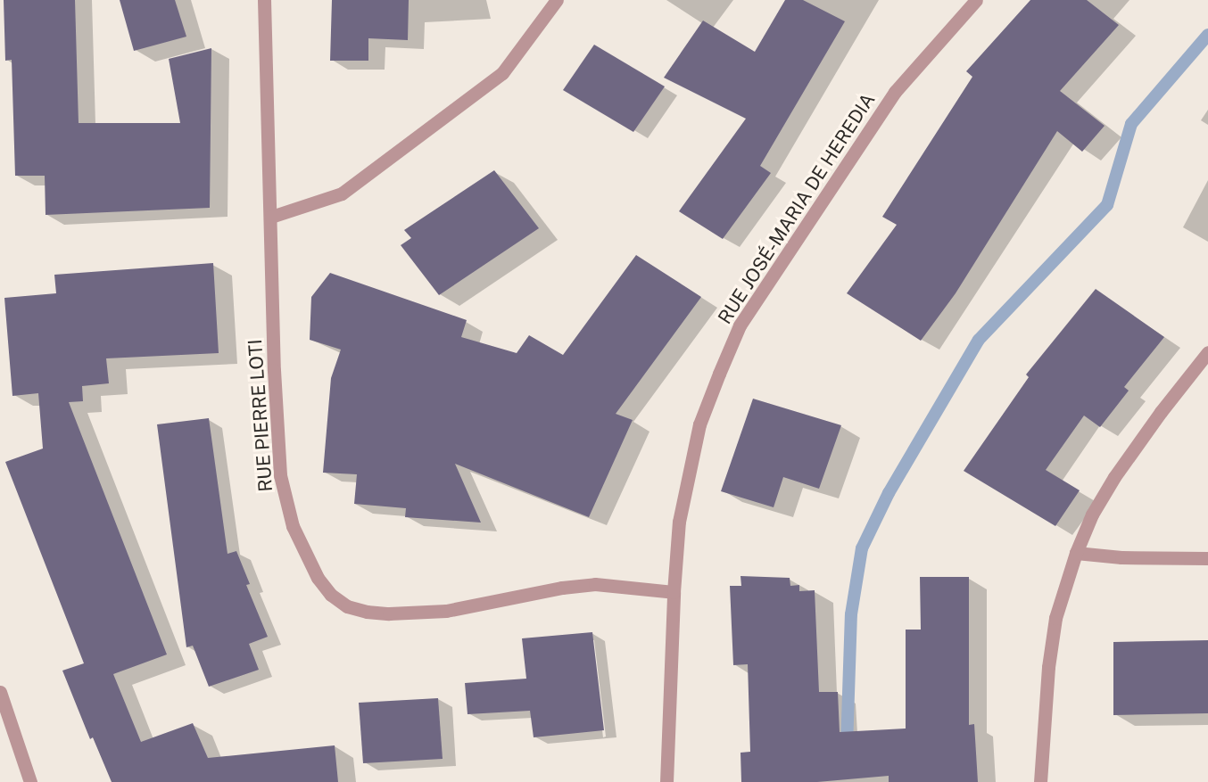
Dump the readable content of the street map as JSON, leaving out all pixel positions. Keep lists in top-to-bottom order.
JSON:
{
  "streets": {
    "street": ["RUE JOSÉ-MARIA DE HEREDIA", "RUE PIERRE LOTI"]
  },
  "crossings": [
    ["RUE JOSÉ-MARIA DE HEREDIA", "RUE PIERRE LOTI"]
  ]
}
